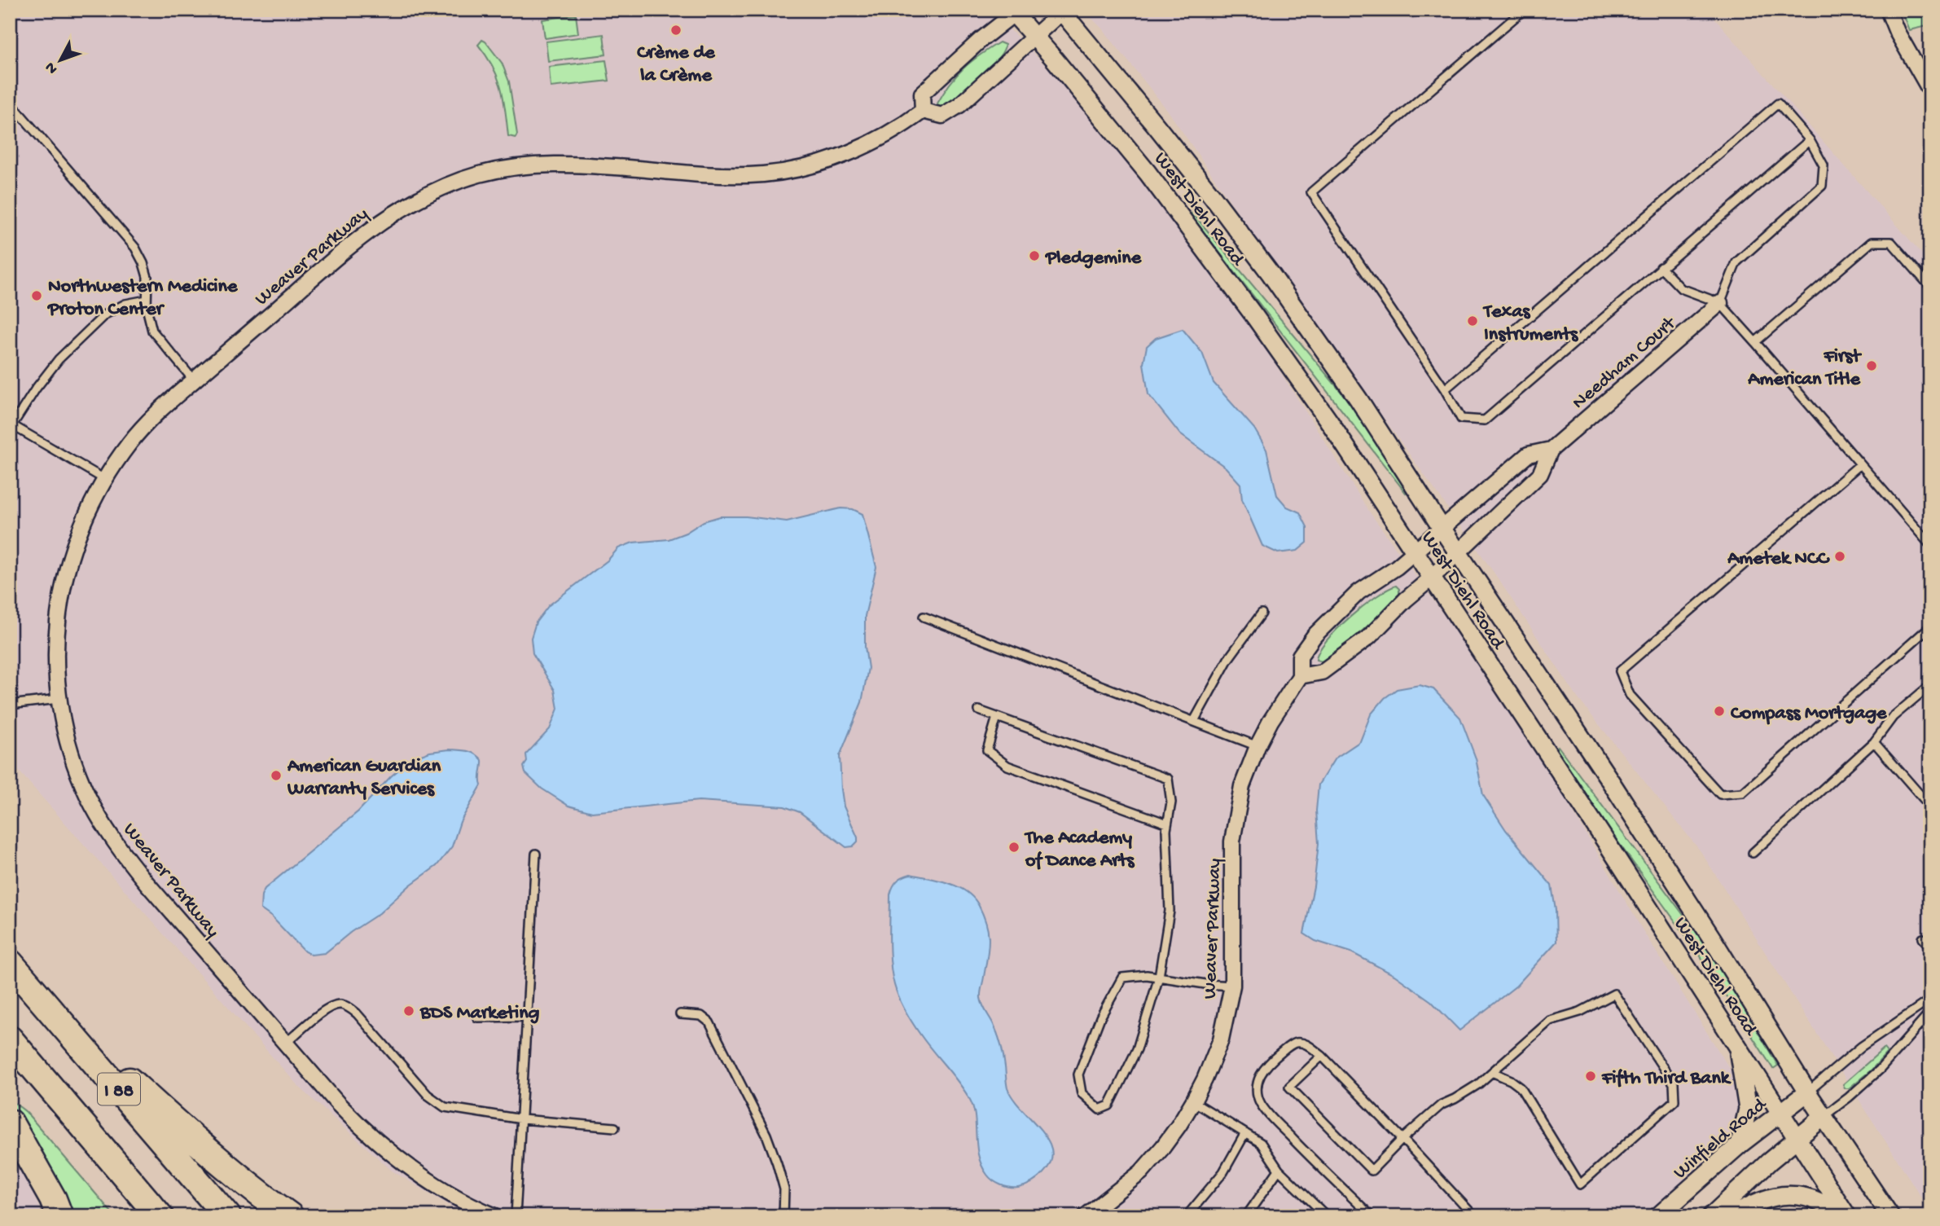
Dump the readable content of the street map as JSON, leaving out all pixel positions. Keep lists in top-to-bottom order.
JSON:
{
  "streets": {
    "highway": ["I 88"],
    "street": [
      "West Diehl Road",
      "Weaver Parkway",
      "Needham Court",
      "Winfield Road"
    ]
  },
  "crossings": [
    ["West Diehl Road", "Weaver Parkway"],
    ["West Diehl Road", "Needham Court"],
    ["West Diehl Road", "Winfield Road"],
    ["Weaver Parkway", "Needham Court"]
  ],
  "places": [
    "Crème de la Crème",
    "Pledgemine",
    "Northwestern Medicine Proton Center",
    "Texas Instruments",
    "First American Title",
    "Ametek NCC",
    "Compass Mortgage",
    "American Guardian Warranty Services",
    "The Academy of Dance Arts",
    "BDS Marketing",
    "Fifth Third Bank"
  ],
  "north": "bottom left"
}
